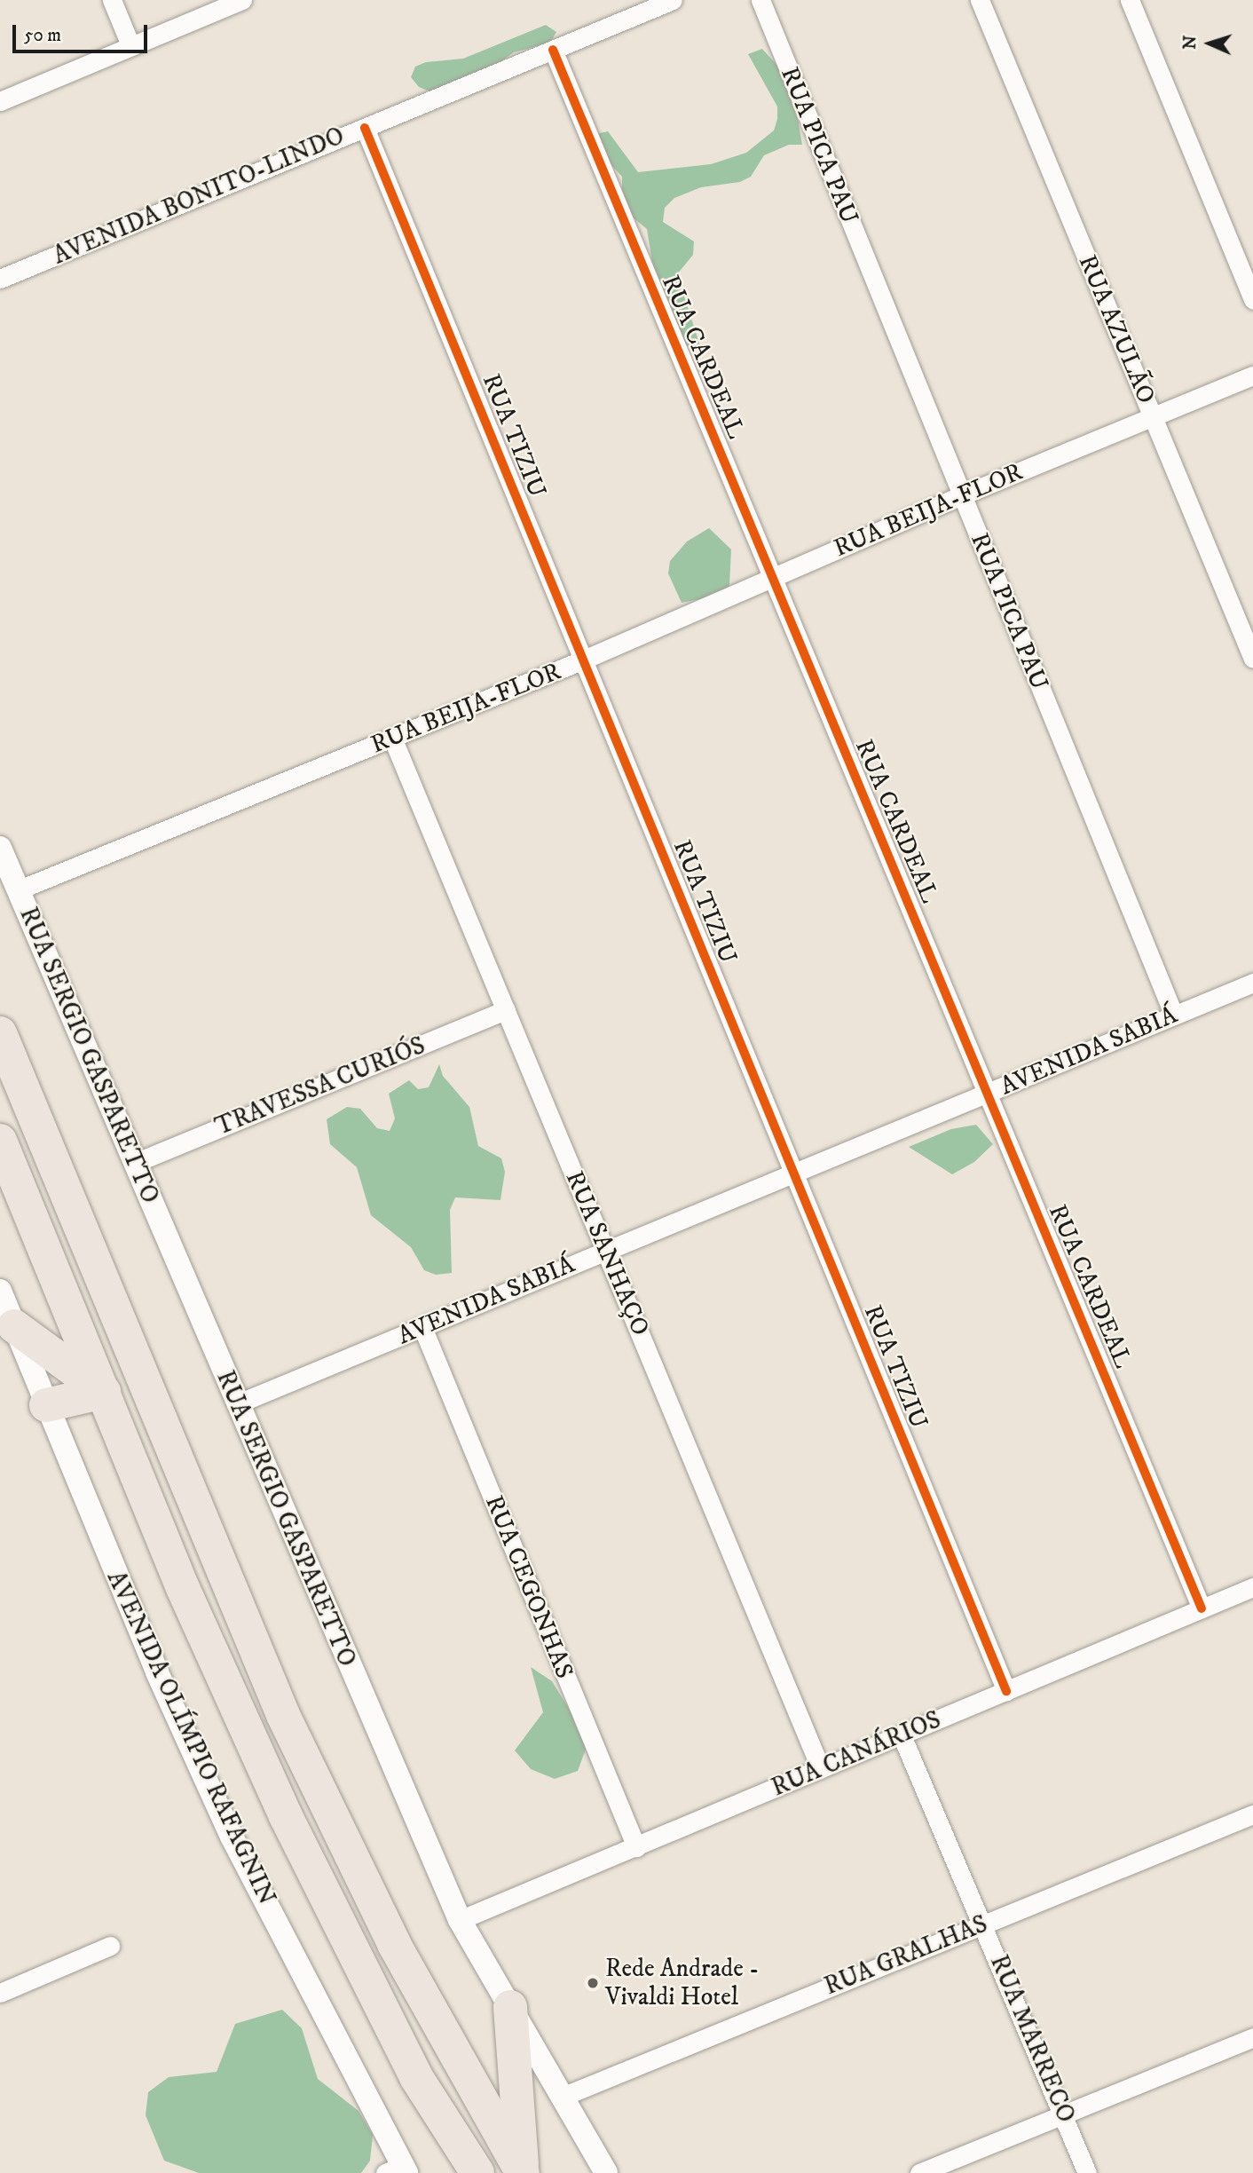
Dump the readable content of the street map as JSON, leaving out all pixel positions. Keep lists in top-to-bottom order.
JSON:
{
  "streets": {
    "street": [
      "RUA PICA PAU",
      "AVENIDA BONITO-LINDO",
      "RUA AZULÃO",
      "RUA CARDEAL",
      "RUA TIZIU",
      "RUA BEIJA-FLOR",
      "AVENIDA SABIÁ",
      "RUA SERGIO GASPARETTO",
      "TRAVESSA CURIÓS",
      "RUA SANHAÇO",
      "RUA CEGONHAS",
      "AVENIDA OLÍMPIO RAFAGNIN",
      "RUA CANÁRIOS",
      "RUA GRALHAS",
      "RUA MARRECO"
    ]
  },
  "crossings": [
    ["RUA PICA PAU", "RUA BEIJA-FLOR"],
    ["RUA PICA PAU", "AVENIDA SABIÁ"],
    ["AVENIDA BONITO-LINDO", "RUA CARDEAL"],
    ["AVENIDA BONITO-LINDO", "RUA TIZIU"],
    ["RUA AZULÃO", "RUA BEIJA-FLOR"],
    ["RUA CARDEAL", "RUA BEIJA-FLOR"],
    ["RUA CARDEAL", "AVENIDA SABIÁ"],
    ["RUA CARDEAL", "RUA CANÁRIOS"],
    ["RUA TIZIU", "RUA BEIJA-FLOR"],
    ["RUA TIZIU", "AVENIDA SABIÁ"],
    ["RUA TIZIU", "RUA CANÁRIOS"],
    ["RUA BEIJA-FLOR", "RUA SERGIO GASPARETTO"],
    ["RUA BEIJA-FLOR", "RUA SANHAÇO"],
    ["AVENIDA SABIÁ", "RUA SERGIO GASPARETTO"],
    ["AVENIDA SABIÁ", "RUA SANHAÇO"],
    ["AVENIDA SABIÁ", "RUA CEGONHAS"],
    ["RUA SERGIO GASPARETTO", "TRAVESSA CURIÓS"],
    ["RUA SERGIO GASPARETTO", "RUA CANÁRIOS"],
    ["RUA SERGIO GASPARETTO", "RUA GRALHAS"],
    ["TRAVESSA CURIÓS", "RUA SANHAÇO"],
    ["RUA SANHAÇO", "RUA CANÁRIOS"],
    ["RUA CEGONHAS", "RUA CANÁRIOS"],
    ["RUA CANÁRIOS", "RUA MARRECO"],
    ["RUA GRALHAS", "RUA MARRECO"]
  ],
  "places": ["Rede Andrade - Vivaldi Hotel"],
  "scale_bar": "50 m",
  "north": "left"
}
